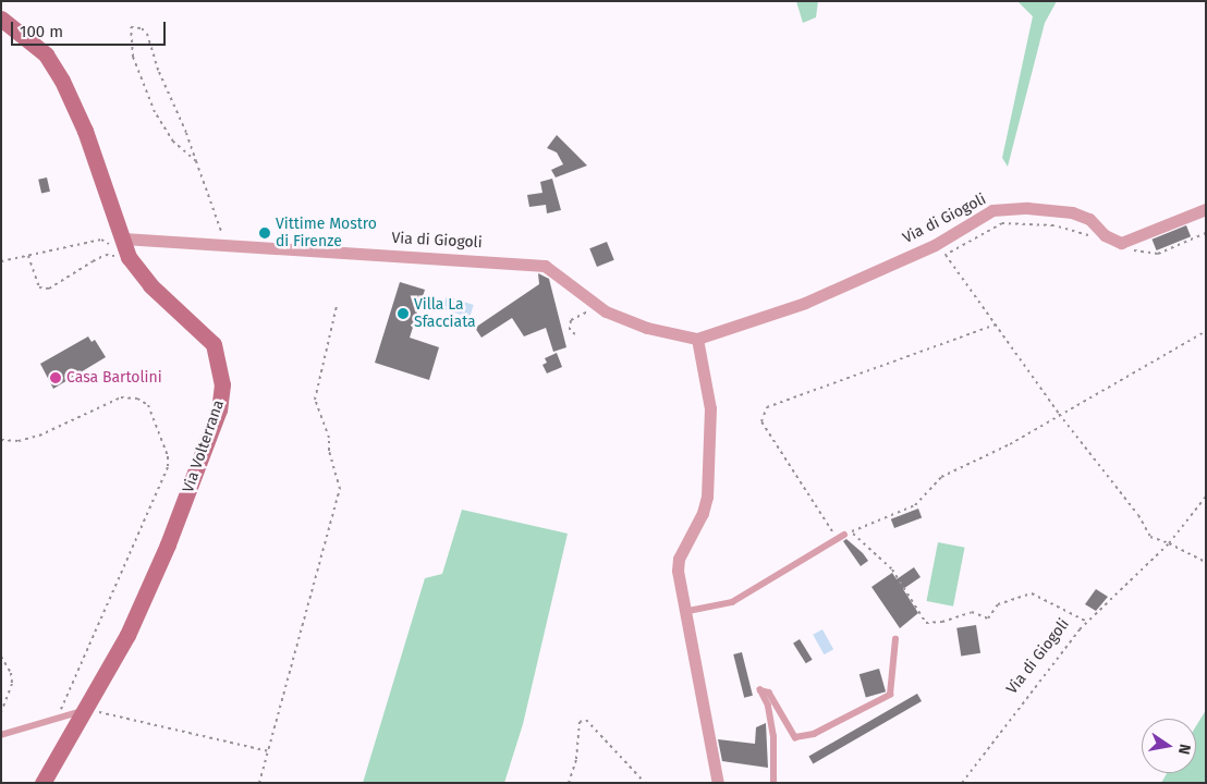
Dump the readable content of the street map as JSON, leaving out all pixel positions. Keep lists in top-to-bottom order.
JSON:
{
  "streets": {
    "main road": ["Via Volterrana"],
    "street": ["Via di Giogoli"]
  },
  "crossings": [
    ["Via di Giogoli", "Via Volterrana"]
  ],
  "places": ["Vittime Mostro di Firenze", "Villa La Sfacciata", "Casa Bartolini"],
  "scale_bar": "100 m",
  "north": "right"
}
